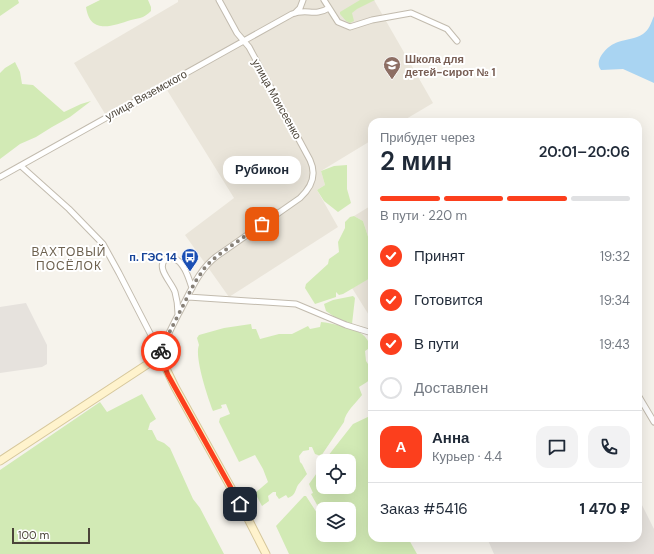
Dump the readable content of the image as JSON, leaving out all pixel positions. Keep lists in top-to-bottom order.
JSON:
{
  "streets": {
    "street": ["улица Вяземского", "улица Моисеенко"]
  },
  "crossings": [
    ["улица Вяземского", "улица Моисеенко"]
  ],
  "districts": ["ВАХТОВЫЙ ПОСЁЛОК"],
  "places": {
    "school or university": ["Школа для детей-сирот № 1"],
    "other": ["Рубикон"],
    "bus stop": ["п. ГЭС 14"]
  },
  "scale_bar": "100 m",
  "page": {
    "heading": ["2 мин", "Прибудет через", "20:01–20:06"],
    "panel": [
      "Анна",
      "Курьер · 4.4",
      "Заказ #5416",
      "1 470 ₽"
    ],
    "bubble": "Рубикон",
    "bar": "В пути · 220 m",
    "list": [
      ["Принят", "19:32"],
      ["Готовится", "19:34"],
      ["В пути", "19:43"],
      "Доставлен"
    ],
    "round": "А",
    "scale": "100 m"
  }
}
